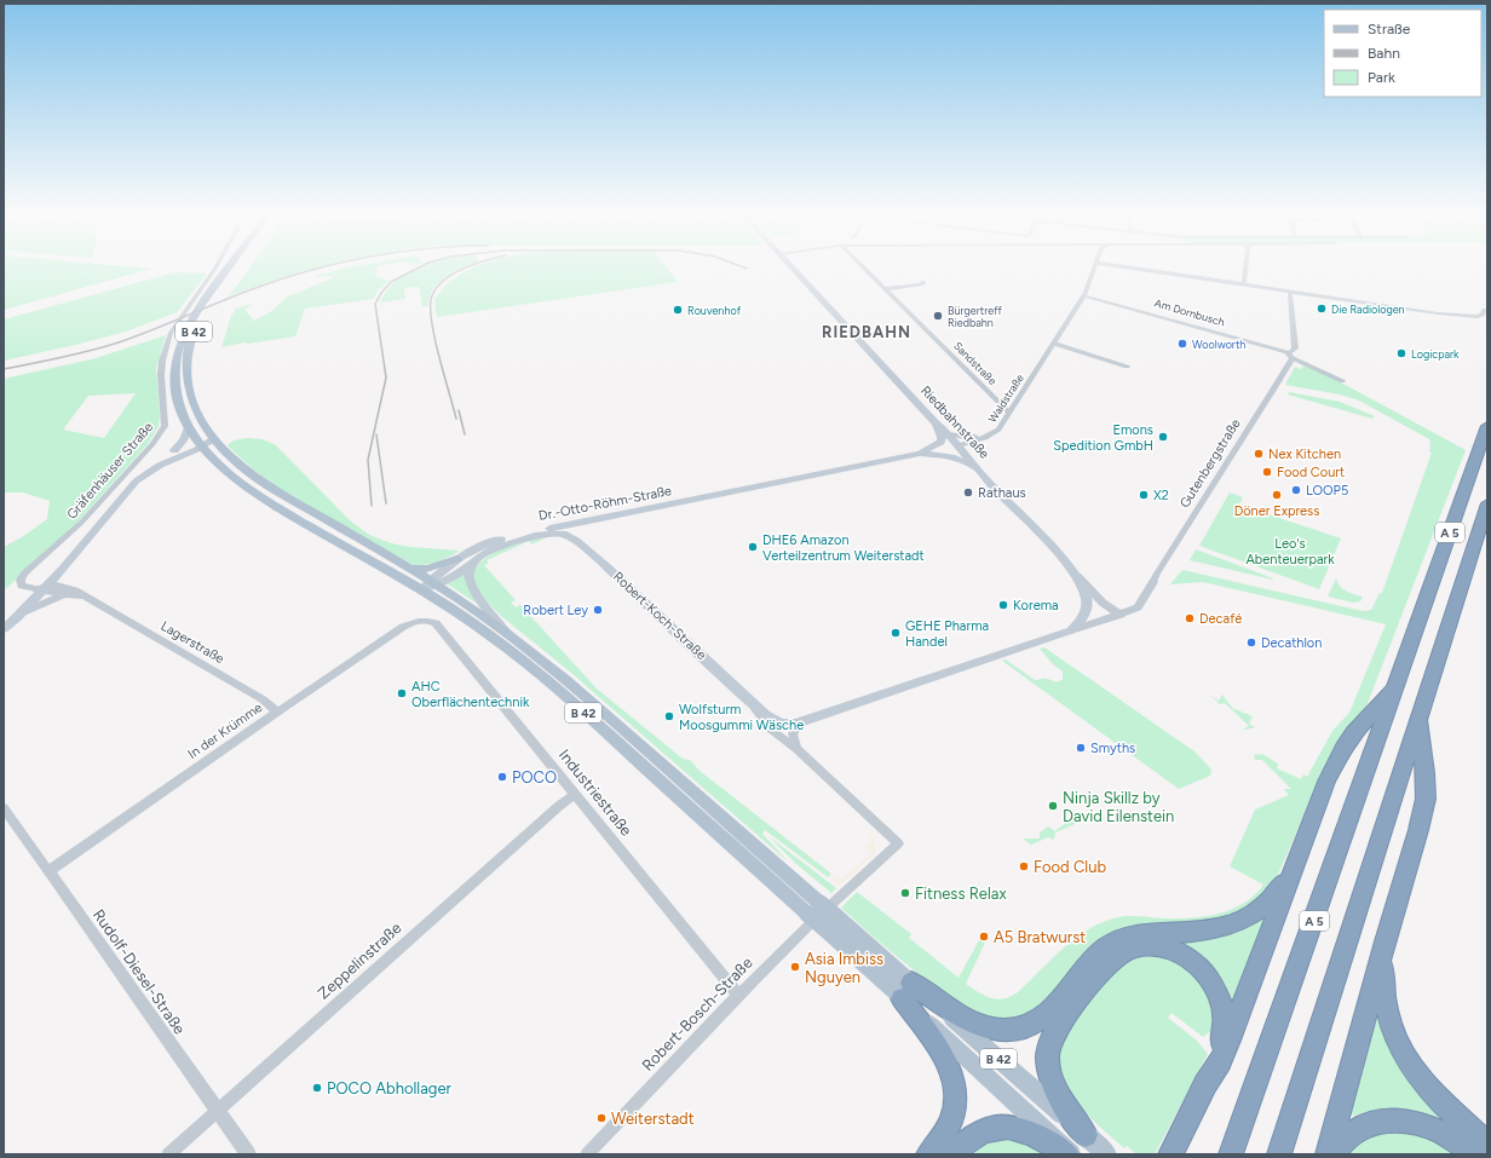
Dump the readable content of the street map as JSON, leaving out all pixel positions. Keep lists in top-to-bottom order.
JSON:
{
  "streets": {
    "highway": ["A 5"],
    "main road": [
      "B 42",
      "Riedbahnstraße",
      "Dr.-Otto-Röhm-Straße",
      "Robert-Koch-Straße"
    ],
    "street": [
      "Am Dornbusch",
      "Sandstraße",
      "Waldstraße",
      "Gutenbergstraße",
      "Gräfenhäuser Straße",
      "Lagerstraße",
      "In der Krümme",
      "Industriestraße",
      "Zeppelinstraße",
      "Rudolf-Diesel-Straße",
      "Robert-Bosch-Straße"
    ]
  },
  "crossings": [
    ["Am Dornbusch", "Waldstraße"],
    ["Am Dornbusch", "Gutenbergstraße"],
    ["B 42", "Dr.-Otto-Röhm-Straße"],
    ["B 42", "Robert-Koch-Straße"],
    ["B 42", "Robert-Bosch-Straße"],
    ["Sandstraße", "Waldstraße"],
    ["Waldstraße", "Riedbahnstraße"],
    ["Riedbahnstraße", "Gutenbergstraße"],
    ["Riedbahnstraße", "Dr.-Otto-Röhm-Straße"],
    ["Riedbahnstraße", "Robert-Koch-Straße"],
    ["Gutenbergstraße", "Robert-Koch-Straße"],
    ["Gräfenhäuser Straße", "Lagerstraße"],
    ["Dr.-Otto-Röhm-Straße", "Robert-Koch-Straße"],
    ["Robert-Koch-Straße", "Robert-Bosch-Straße"],
    ["Lagerstraße", "In der Krümme"],
    ["In der Krümme", "Industriestraße"],
    ["In der Krümme", "Rudolf-Diesel-Straße"],
    ["Industriestraße", "Zeppelinstraße"],
    ["Industriestraße", "Robert-Bosch-Straße"],
    ["Zeppelinstraße", "Rudolf-Diesel-Straße"]
  ],
  "districts": ["RIEDBAHN"],
  "parks": ["Leo's Abenteuerpark"],
  "places": [
    "Die Radiologen",
    "Rouvenhof",
    "Bürgertreff Riedbahn",
    "Woolworth",
    "Logicpark",
    "Emons Spedition GmbH",
    "Nex Kitchen",
    "Food Court",
    "LOOP5",
    "Rathaus",
    "X2",
    "Döner Express",
    "DHE6 Amazon Verteilzentrum Weiterstadt",
    "Korema",
    "Robert Ley",
    "Decafé",
    "GEHE Pharma Handel",
    "Decathlon",
    "AHC Oberflächentechnik",
    "Wolfsturm Moosgummi Wäsche",
    "Smyths",
    "POCO",
    "Ninja Skillz by David Eilenstein",
    "Food Club",
    "Fitness Relax",
    "A5 Bratwurst",
    "Asia Imbiss Nguyen",
    "POCO Abhollager",
    "Weiterstadt"
  ],
  "legend": ["Straße", "Bahn", "Park"]
}
